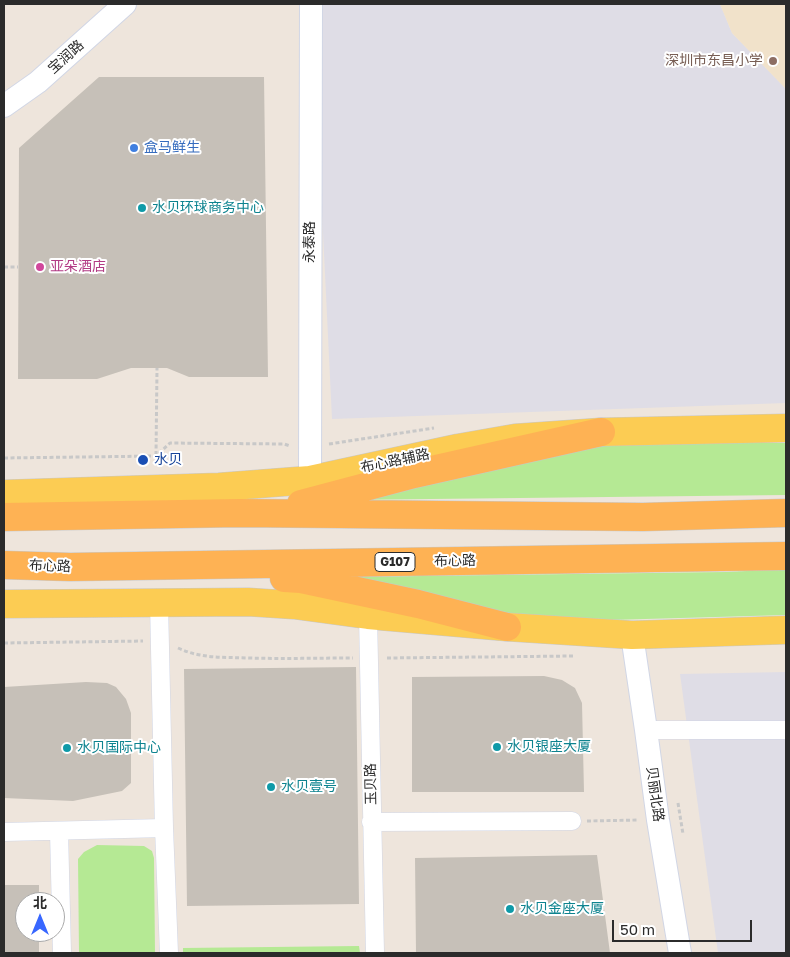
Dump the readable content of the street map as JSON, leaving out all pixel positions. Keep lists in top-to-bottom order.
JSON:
{
  "streets": {
    "highway": ["布心路", "G107"],
    "main road": ["布心路辅路"],
    "street": [
      "宝润路",
      "永泰路",
      "玉贝路",
      "贝丽北路"
    ]
  },
  "crossings": [
    ["永泰路", "布心路辅路"]
  ],
  "places": [
    "深圳市东昌小学",
    "盒马鲜生",
    "水贝环球商务中心",
    "亚朵酒店",
    "水贝",
    "水贝银座大厦",
    "水贝国际中心",
    "水贝壹号",
    "水贝金座大厦"
  ],
  "scale_bar": "50 m",
  "north": "top"
}
